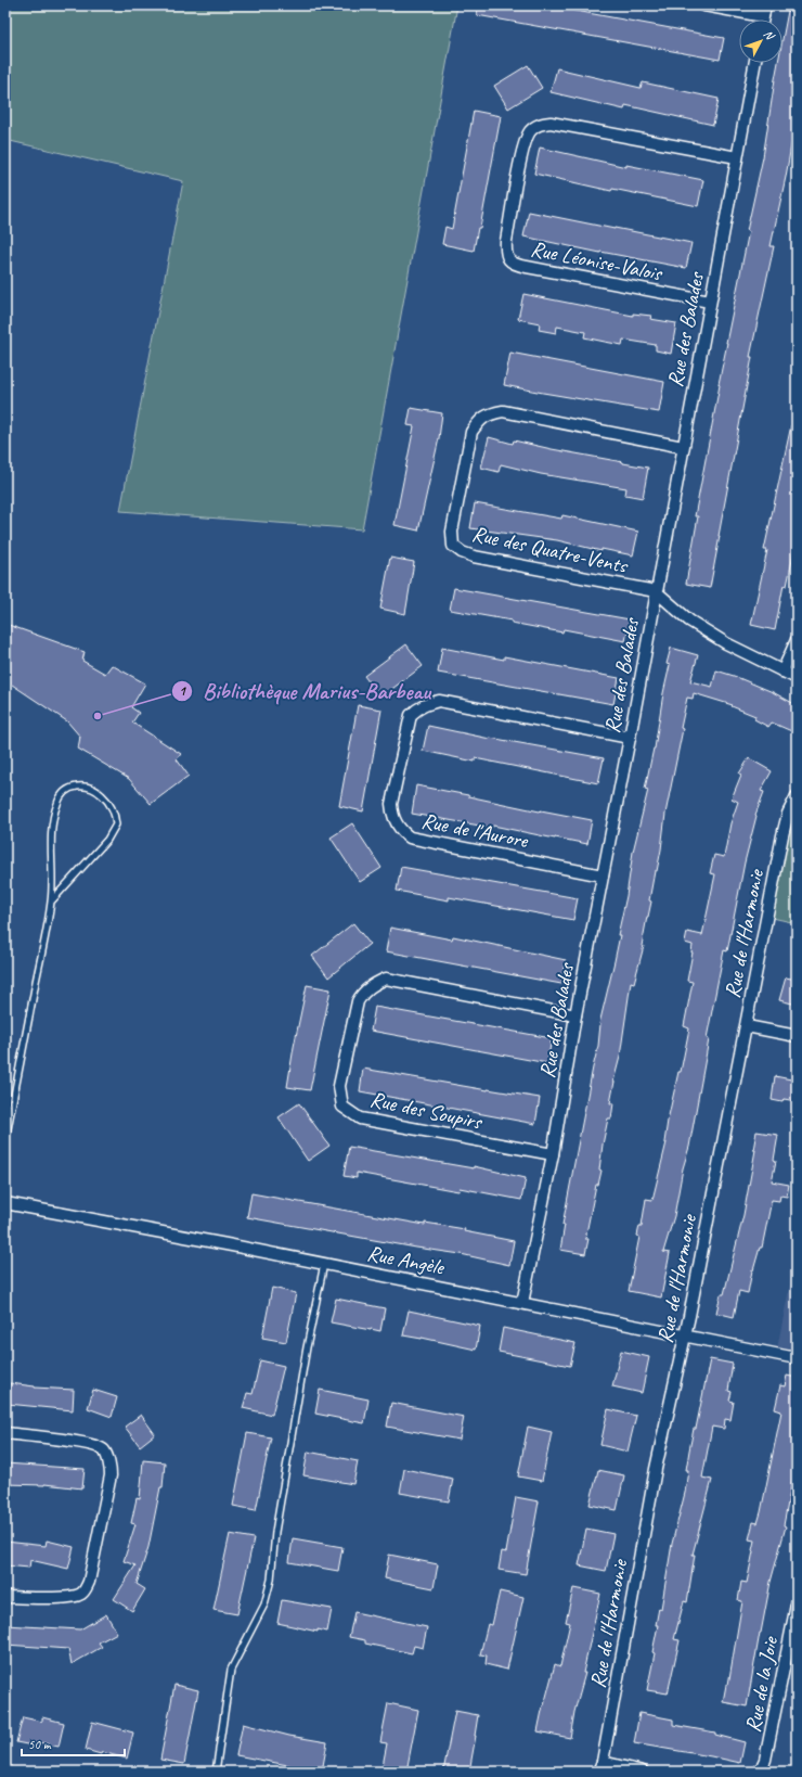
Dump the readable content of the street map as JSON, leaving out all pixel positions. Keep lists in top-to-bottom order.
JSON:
{
  "streets": {
    "street": [
      "Rue Léonise-Valois",
      "Rue des Balades",
      "Rue des Quatre-Vents",
      "Rue de l'Aurore",
      "Rue de l'Harmonie",
      "Rue des Soupirs",
      "Rue Angèle",
      "Rue de la Joie"
    ]
  },
  "crossings": [
    ["Rue Léonise-Valois", "Rue des Balades"],
    ["Rue des Balades", "Rue des Quatre-Vents"],
    ["Rue des Balades", "Rue de l'Aurore"],
    ["Rue des Balades", "Rue des Soupirs"],
    ["Rue des Balades", "Rue Angèle"],
    ["Rue de l'Harmonie", "Rue Angèle"]
  ],
  "places": ["Bibliothèque Marius-Barbeau"],
  "scale_bar": "50 m",
  "north": "top right"
}
